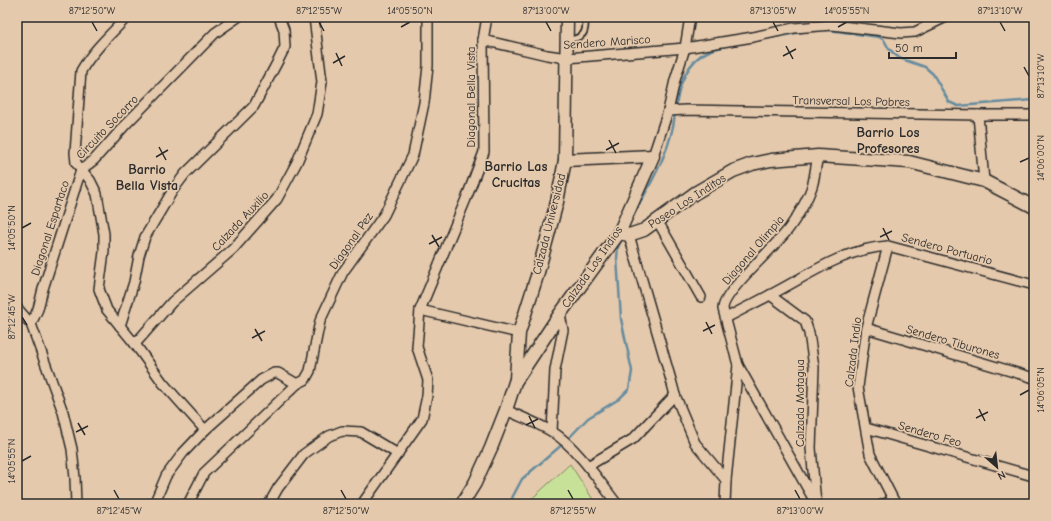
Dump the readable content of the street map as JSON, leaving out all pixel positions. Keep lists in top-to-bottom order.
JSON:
{
  "streets": {
    "street": [
      "Sendero Marisco",
      "Diagonal Bella Vista",
      "Transversal Los Pobres",
      "Circuito Socorro",
      "Paseo Los Inditos",
      "Calzada Auxilio",
      "Calzada Universidad",
      "Diagonal Espartaco",
      "Diagonal Pez",
      "Sendero Portuario",
      "Diagonal Olimpia",
      "Calzada Los Indios",
      "Sendero Tiburones",
      "Calzada Indio",
      "Calzada Motagua",
      "Sendero Feo"
    ]
  },
  "crossings": [
    ["Sendero Marisco", "Diagonal Bella Vista"],
    ["Sendero Marisco", "Calzada Universidad"],
    ["Sendero Marisco", "Calzada Los Indios"],
    ["Transversal Los Pobres", "Calzada Los Indios"],
    ["Circuito Socorro", "Calzada Auxilio"],
    ["Circuito Socorro", "Diagonal Espartaco"],
    ["Paseo Los Inditos", "Diagonal Olimpia"],
    ["Paseo Los Inditos", "Calzada Los Indios"],
    ["Calzada Universidad", "Calzada Los Indios"],
    ["Sendero Portuario", "Diagonal Olimpia"],
    ["Sendero Portuario", "Calzada Indio"],
    ["Sendero Portuario", "Calzada Motagua"],
    ["Sendero Tiburones", "Calzada Indio"],
    ["Calzada Indio", "Sendero Feo"]
  ],
  "districts": ["Barrio Los Profesores", "Barrio Las Crucitas", "Barrio Bella Vista"],
  "scale_bar": "50 m",
  "north": "bottom right",
  "coordinates": [
    "87°12'50\"W",
    "87°12'55\"W",
    "14°05'50\"N",
    "87°13'00\"W",
    "87°13'05\"W",
    "14°05'55\"N",
    "87°13'10\"W",
    "14°06'00\"N",
    "87°12'45\"W",
    "14°06'05\"N"
  ]
}
